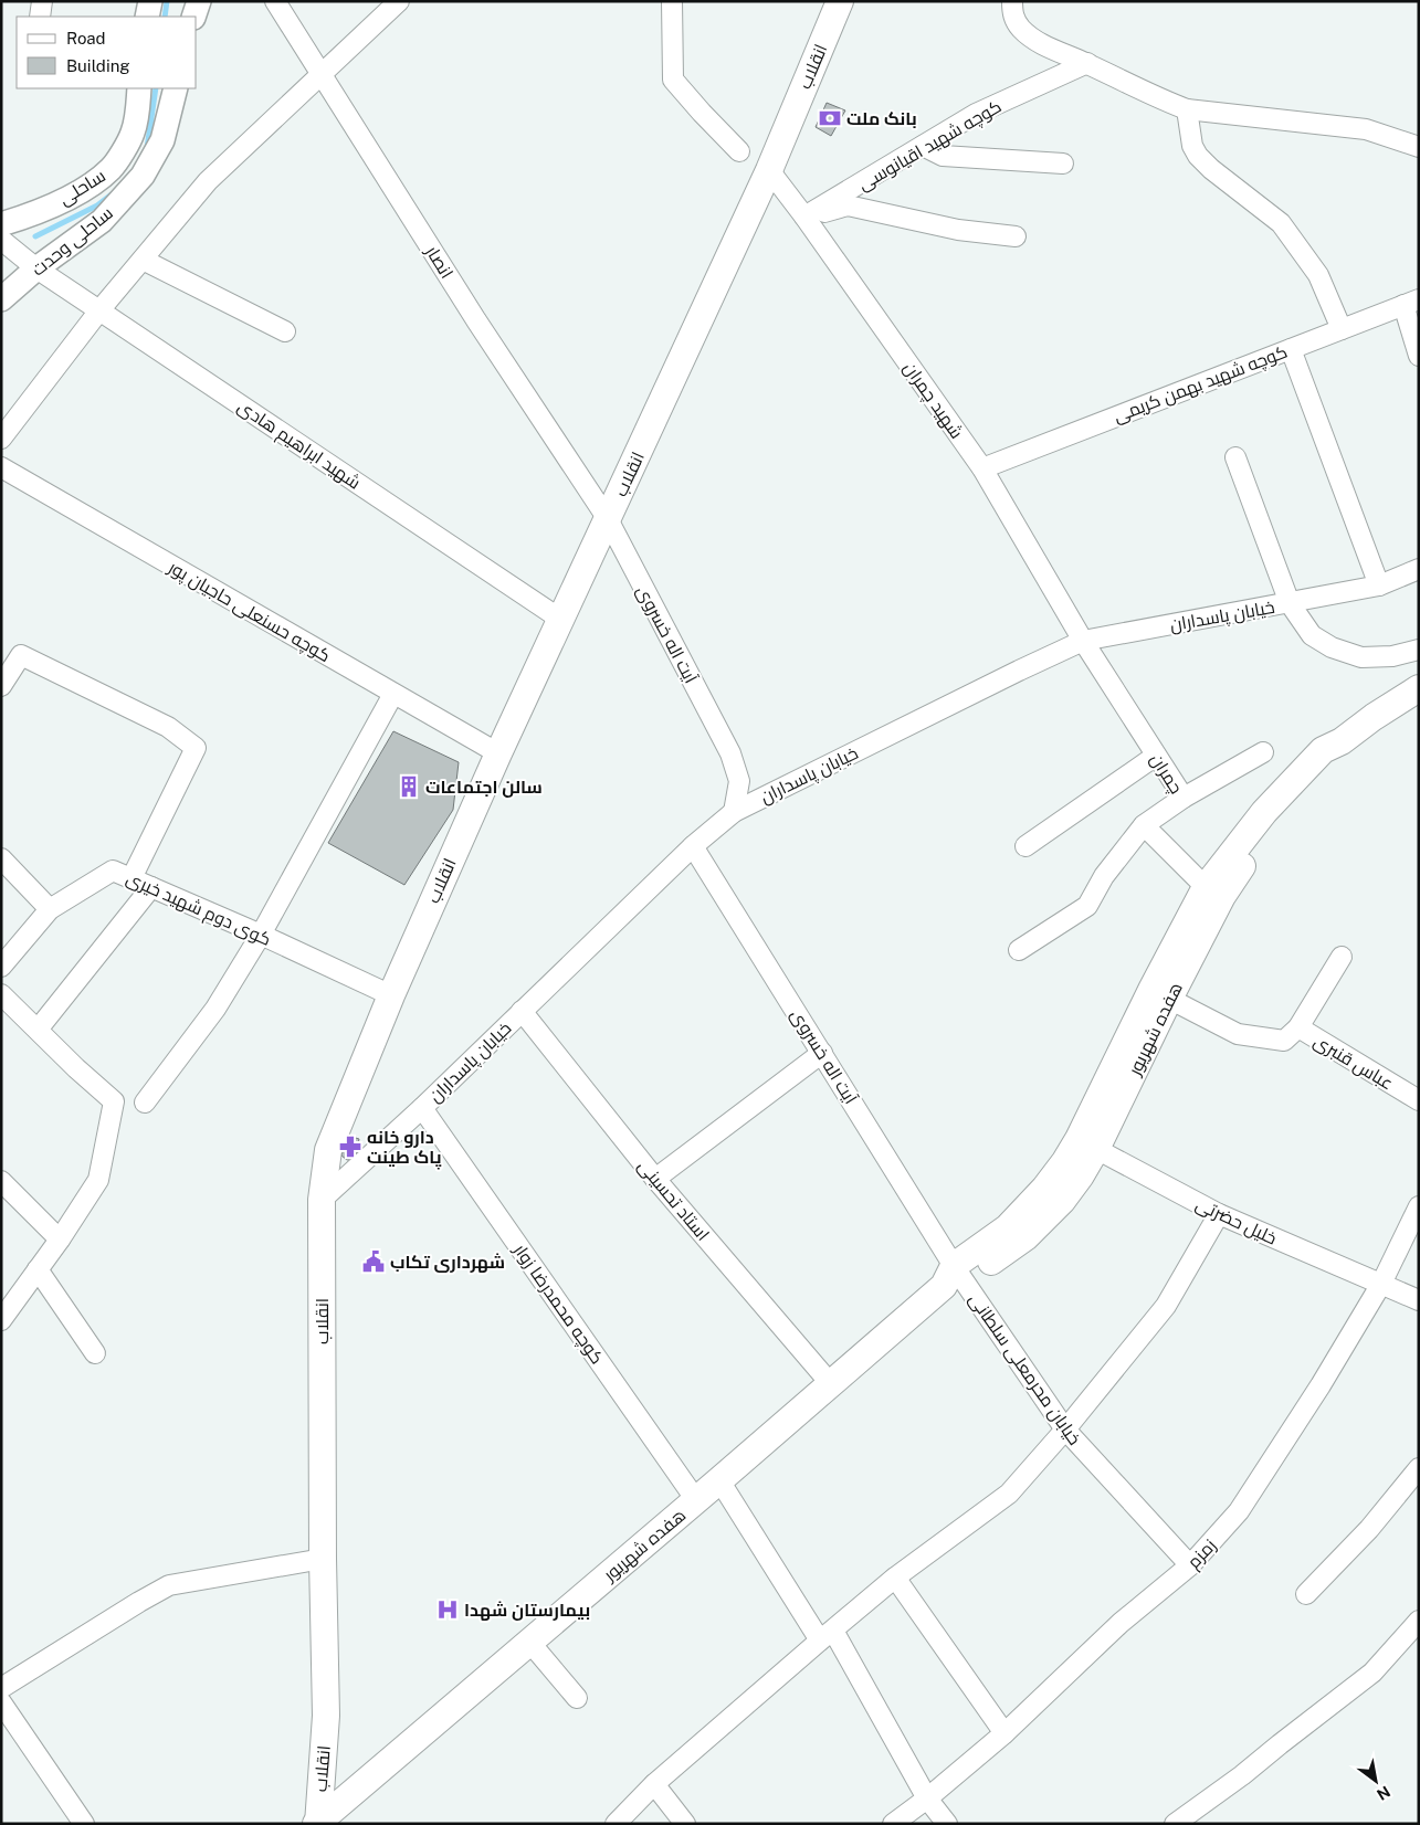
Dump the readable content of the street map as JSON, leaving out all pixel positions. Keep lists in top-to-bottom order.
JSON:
{
  "streets": {
    "main road": ["انقلاب", "هفده شهریور"],
    "street": [
      "کوچه شهید اقیانوسی",
      "ساحلی",
      "ساحلی وحدت",
      "انصار",
      "کوچه شهید بهمن کریمی",
      "شهید چمران",
      "شهید ابراهیم هادی",
      "کوچه حسنعلی حاجیان پور",
      "خیابان پاسداران",
      "آیت اله خسروی",
      "چمران",
      "کوی دوم شهید خیری",
      "عباس قنبری",
      "استاد تحسینی",
      "خلیل حضرتی",
      "کوچه محمدرضا زوار",
      "خیابان محرمعلی سلطانی",
      "زمزم"
    ]
  },
  "crossings": [
    ["انقلاب", "انصار"],
    ["انقلاب", "شهید چمران"],
    ["انقلاب", "شهید ابراهیم هادی"],
    ["انقلاب", "کوچه حسنعلی حاجیان پور"],
    ["انقلاب", "خیابان پاسداران"],
    ["انقلاب", "آیت اله خسروی"],
    ["انقلاب", "کوی دوم شهید خیری"],
    ["انقلاب", "هفده شهریور"],
    ["کوچه شهید اقیانوسی", "شهید چمران"],
    ["ساحلی وحدت", "شهید ابراهیم هادی"],
    ["انصار", "آیت اله خسروی"],
    ["کوچه شهید بهمن کریمی", "شهید چمران"],
    ["شهید چمران", "خیابان پاسداران"],
    ["شهید چمران", "چمران"],
    ["خیابان پاسداران", "آیت اله خسروی"],
    ["خیابان پاسداران", "چمران"],
    ["خیابان پاسداران", "استاد تحسینی"],
    ["خیابان پاسداران", "کوچه محمدرضا زوار"],
    ["آیت اله خسروی", "هفده شهریور"],
    ["آیت اله خسروی", "خیابان محرمعلی سلطانی"],
    ["هفده شهریور", "عباس قنبری"],
    ["هفده شهریور", "استاد تحسینی"],
    ["هفده شهریور", "خلیل حضرتی"],
    ["هفده شهریور", "کوچه محمدرضا زوار"],
    ["هفده شهریور", "خیابان محرمعلی سلطانی"],
    ["خلیل حضرتی", "زمزم"],
    ["خیابان محرمعلی سلطانی", "زمزم"]
  ],
  "places": {
    "bank": ["بانک ملت"],
    "building": ["سالن اجتماعات"],
    "pharmacy": ["دارو خانه پاک طینت"],
    "public building": ["شهرداری تکاب"],
    "hospital": ["بیمارستان شهدا"]
  },
  "legend": ["Road", "Building"],
  "north": "bottom right"
}
